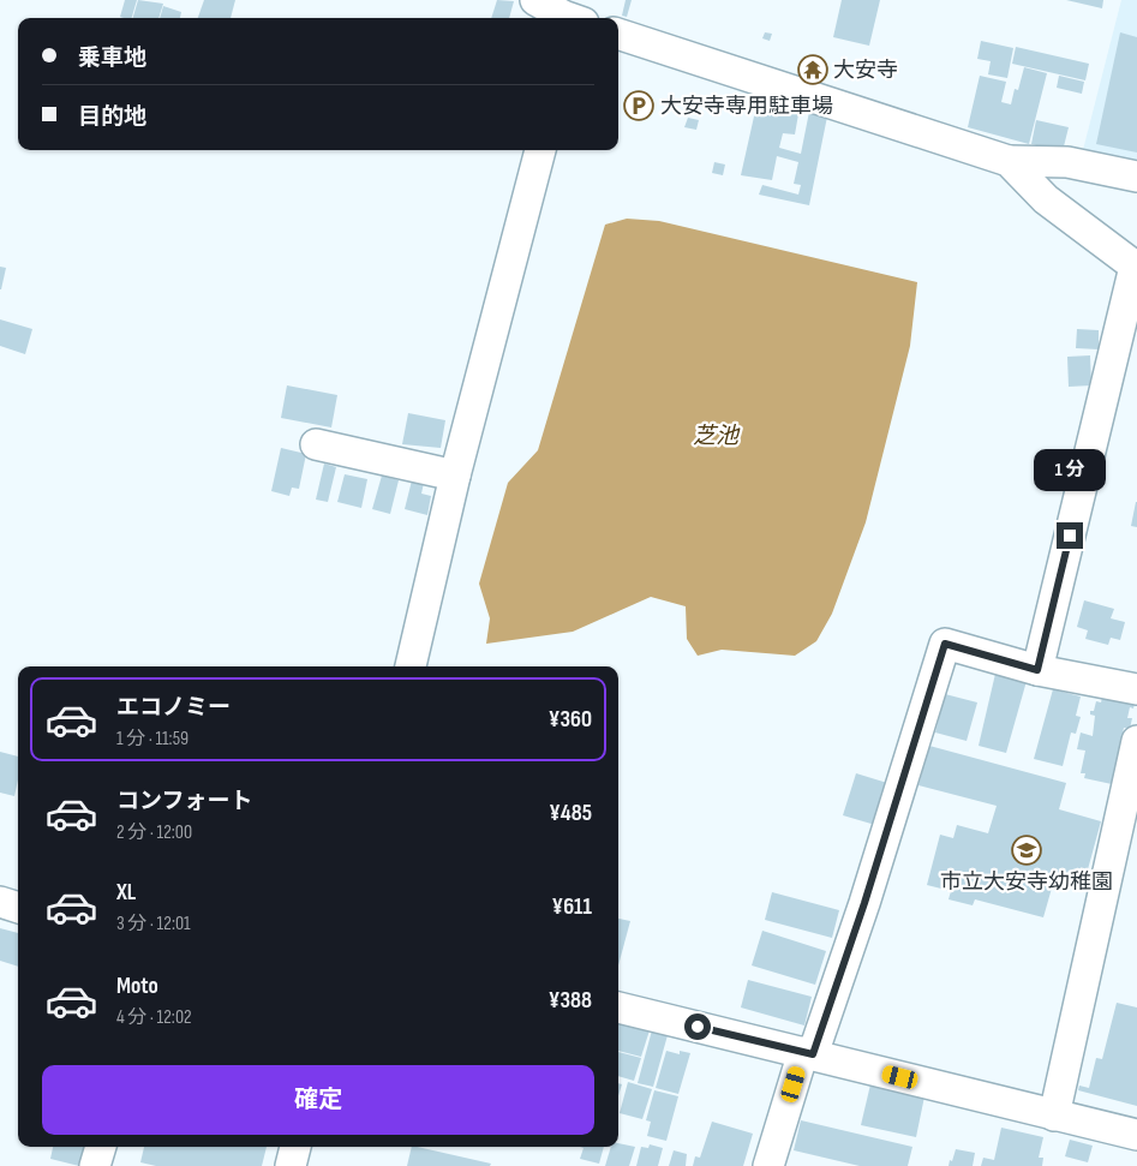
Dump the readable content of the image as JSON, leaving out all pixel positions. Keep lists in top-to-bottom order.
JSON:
{
  "water": ["芝池"],
  "places": {
    "temple": ["大安寺"],
    "parking": ["大安寺専用駐車場"],
    "school or university": ["市立大安寺幼稚園"]
  },
  "page": {
    "banner": ["乗車地", "目的地"],
    "bubble": "1 分",
    "list": [
      {
        "name": "エコノミー",
        "note": "1 分 · 11:59",
        "value": "¥360"
      },
      {
        "name": "コンフォート",
        "note": "2 分 · 12:00",
        "value": "¥485"
      },
      {
        "name": "XL",
        "note": "3 分 · 12:01",
        "value": "¥611"
      },
      {
        "name": "Moto",
        "note": "4 分 · 12:02",
        "value": "¥388"
      }
    ],
    "buttons": "確定"
  }
}
